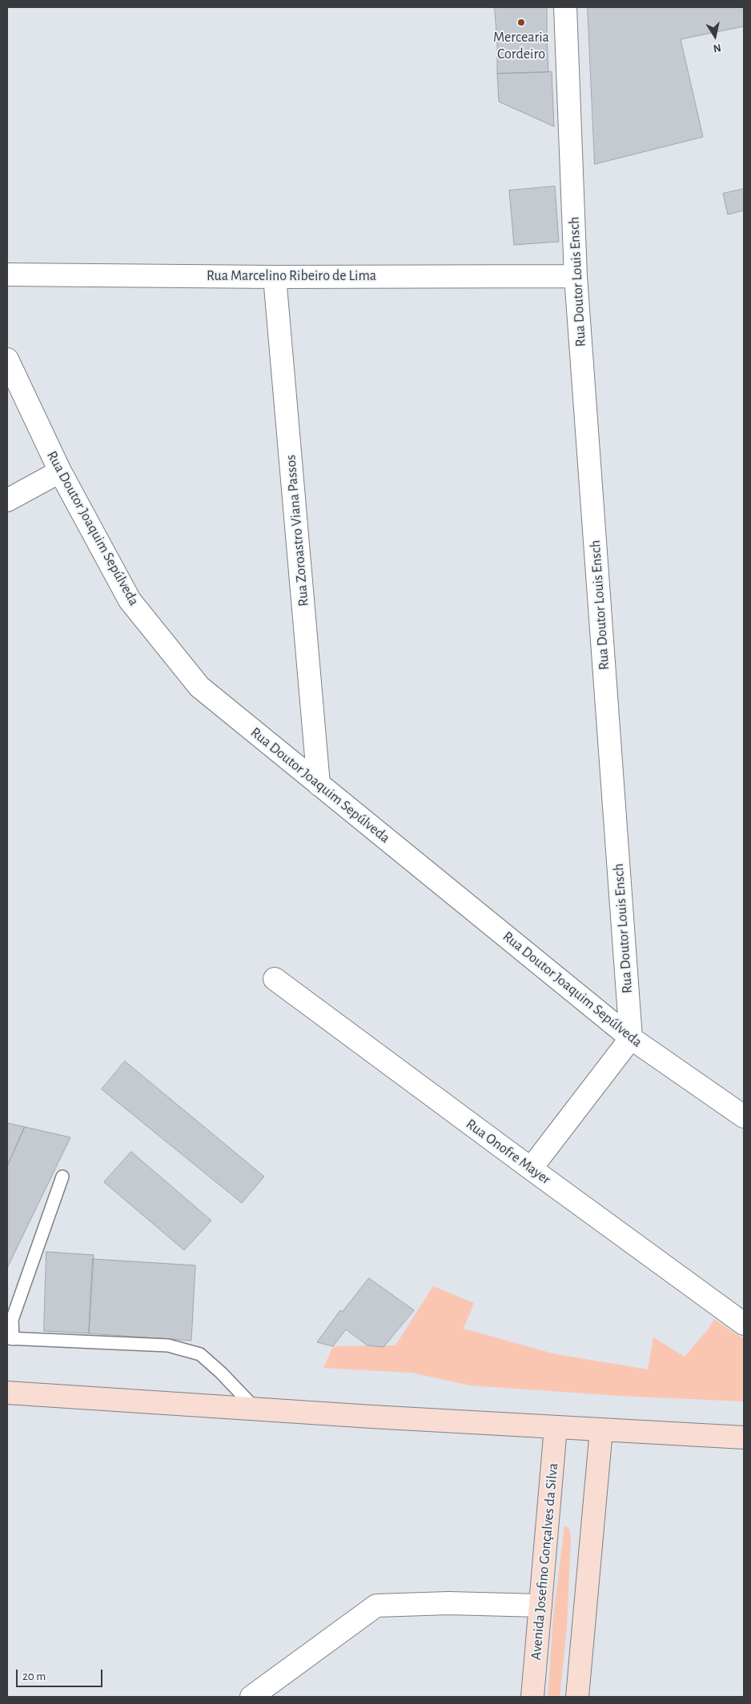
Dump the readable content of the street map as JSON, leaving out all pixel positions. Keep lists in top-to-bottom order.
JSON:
{
  "streets": {
    "main road": ["Avenida Josefino Gonçalves da Silva"],
    "street": [
      "Rua Marcelino Ribeiro de Lima",
      "Rua Doutor Louis Ensch",
      "Rua Doutor Joaquim Sepúlveda",
      "Rua Zoroastro Viana Passos",
      "Rua Onofre Mayer"
    ]
  },
  "crossings": [
    ["Rua Marcelino Ribeiro de Lima", "Rua Doutor Louis Ensch"],
    ["Rua Marcelino Ribeiro de Lima", "Rua Zoroastro Viana Passos"],
    ["Rua Doutor Louis Ensch", "Rua Doutor Joaquim Sepúlveda"],
    ["Rua Doutor Joaquim Sepúlveda", "Rua Zoroastro Viana Passos"]
  ],
  "places": ["Mercearia Cordeiro"],
  "scale_bar": "20 m",
  "north": "bottom"
}
